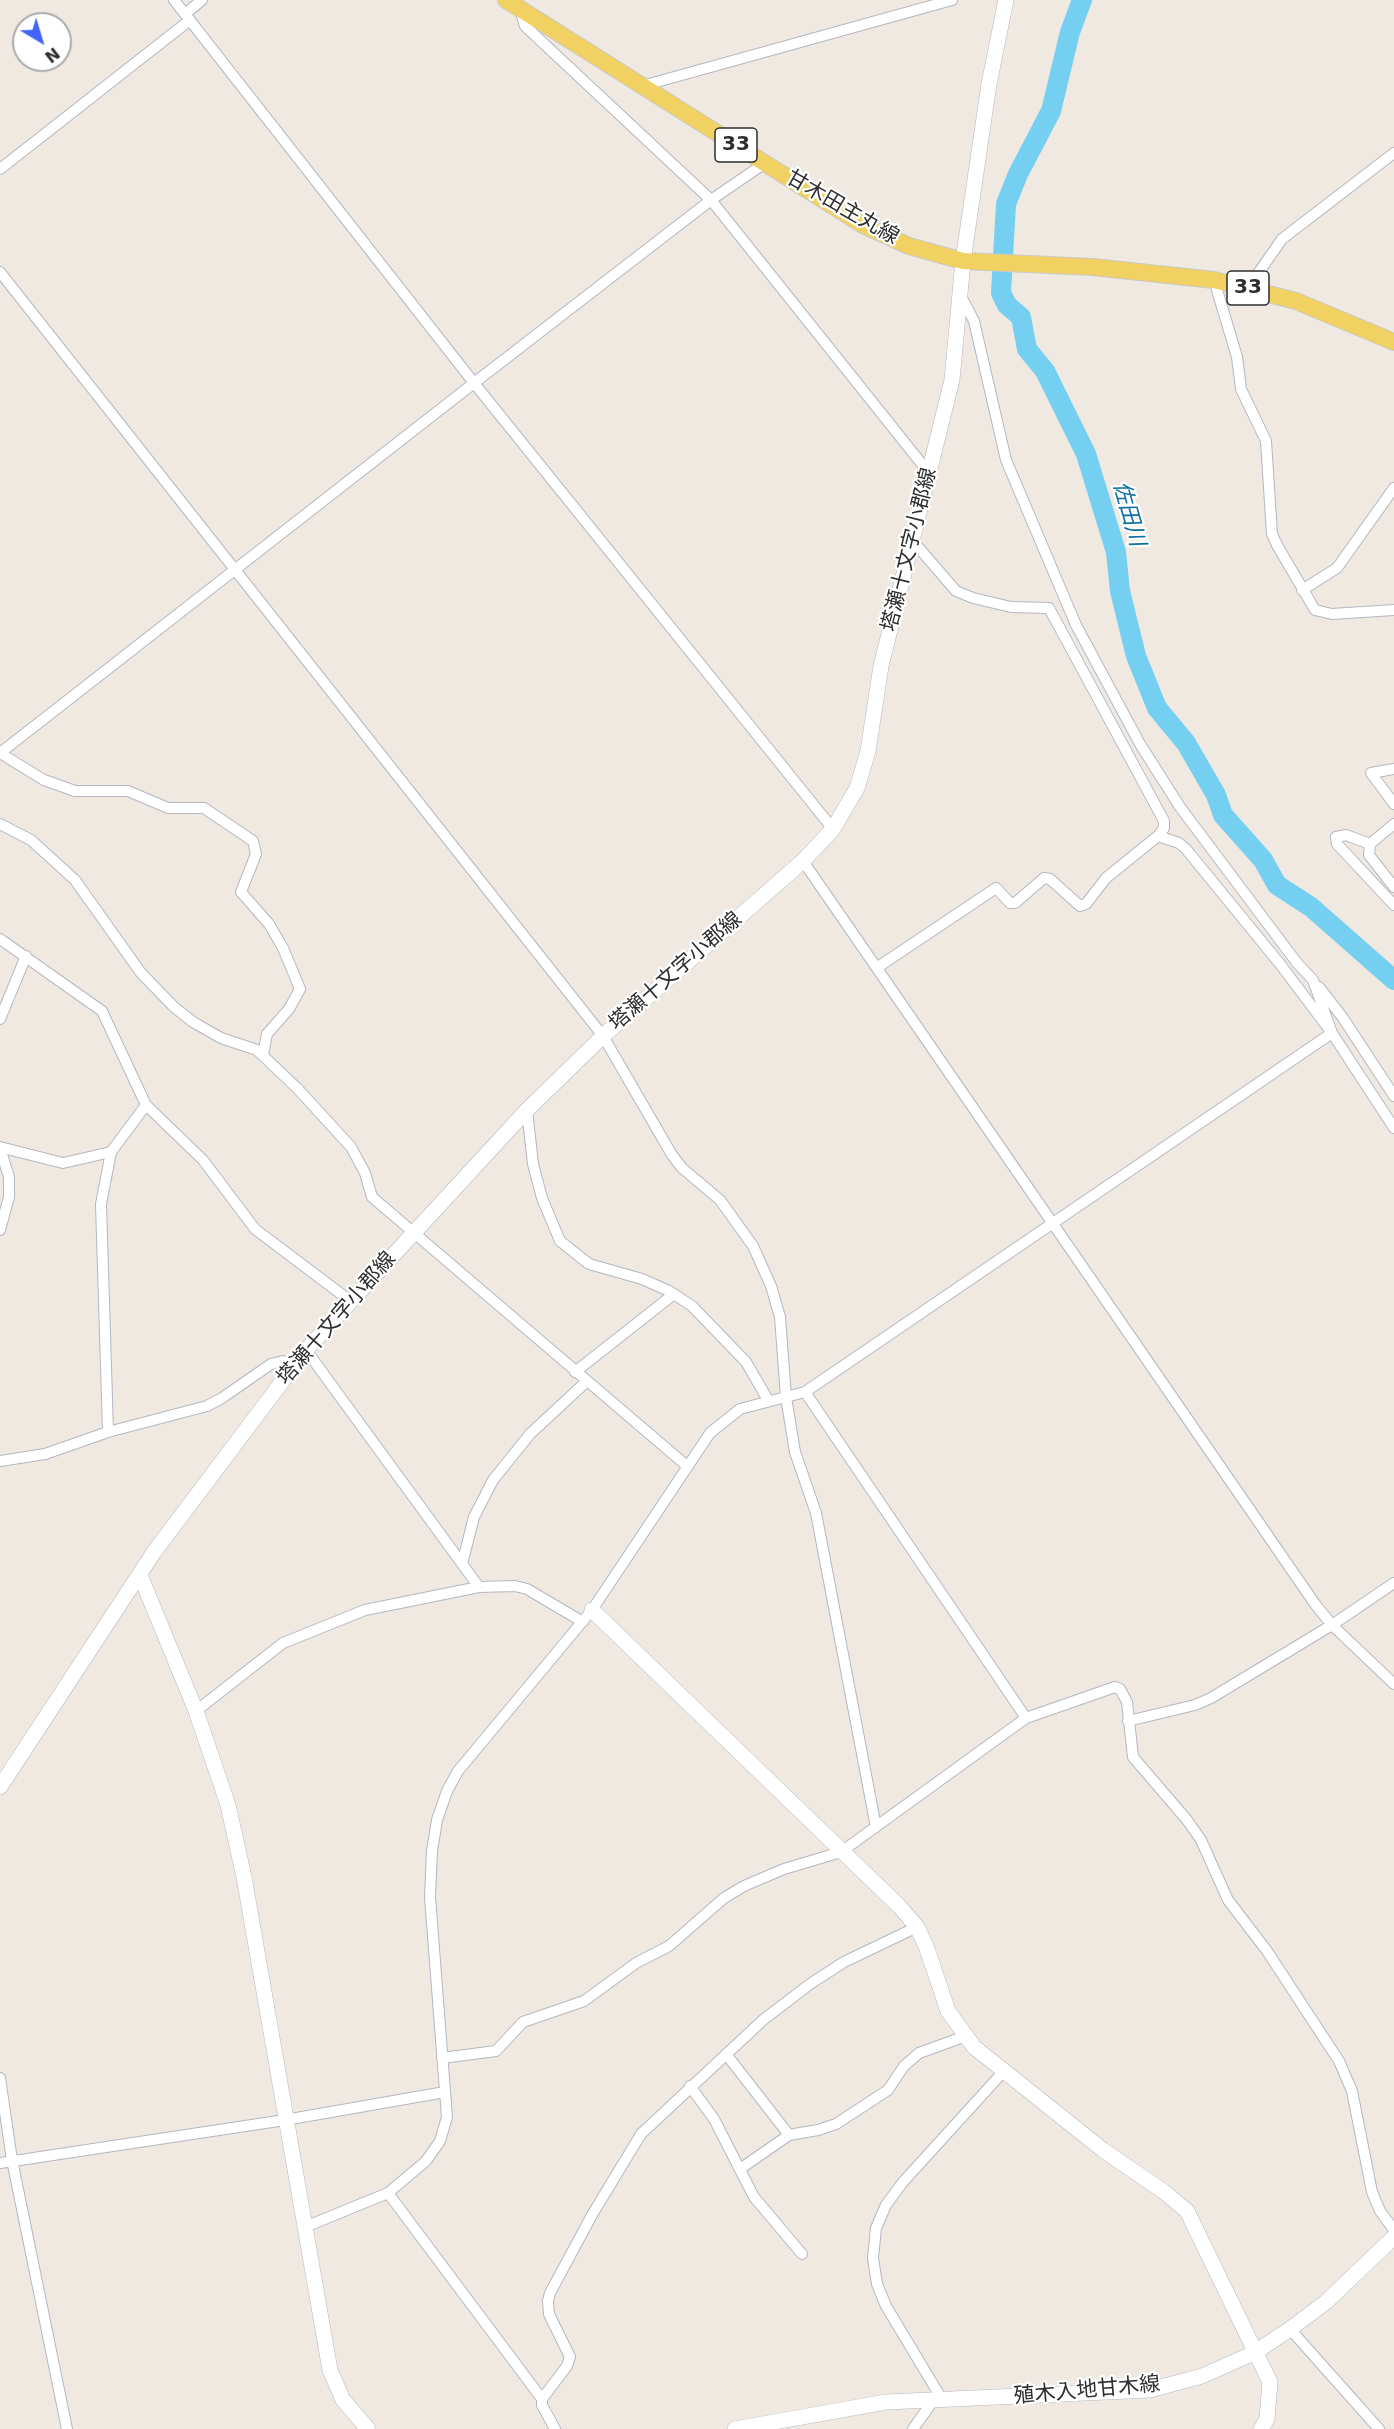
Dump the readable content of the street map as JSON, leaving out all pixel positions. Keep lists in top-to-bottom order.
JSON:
{
  "streets": {
    "main road": [
      "33",
      "甘木田主丸線",
      "塔瀬十文字小郡線",
      "殖木入地甘木線"
    ]
  },
  "crossings": [
    ["甘木田主丸線", "塔瀬十文字小郡線"]
  ],
  "water": ["佐田川"],
  "north": "bottom right"
}
